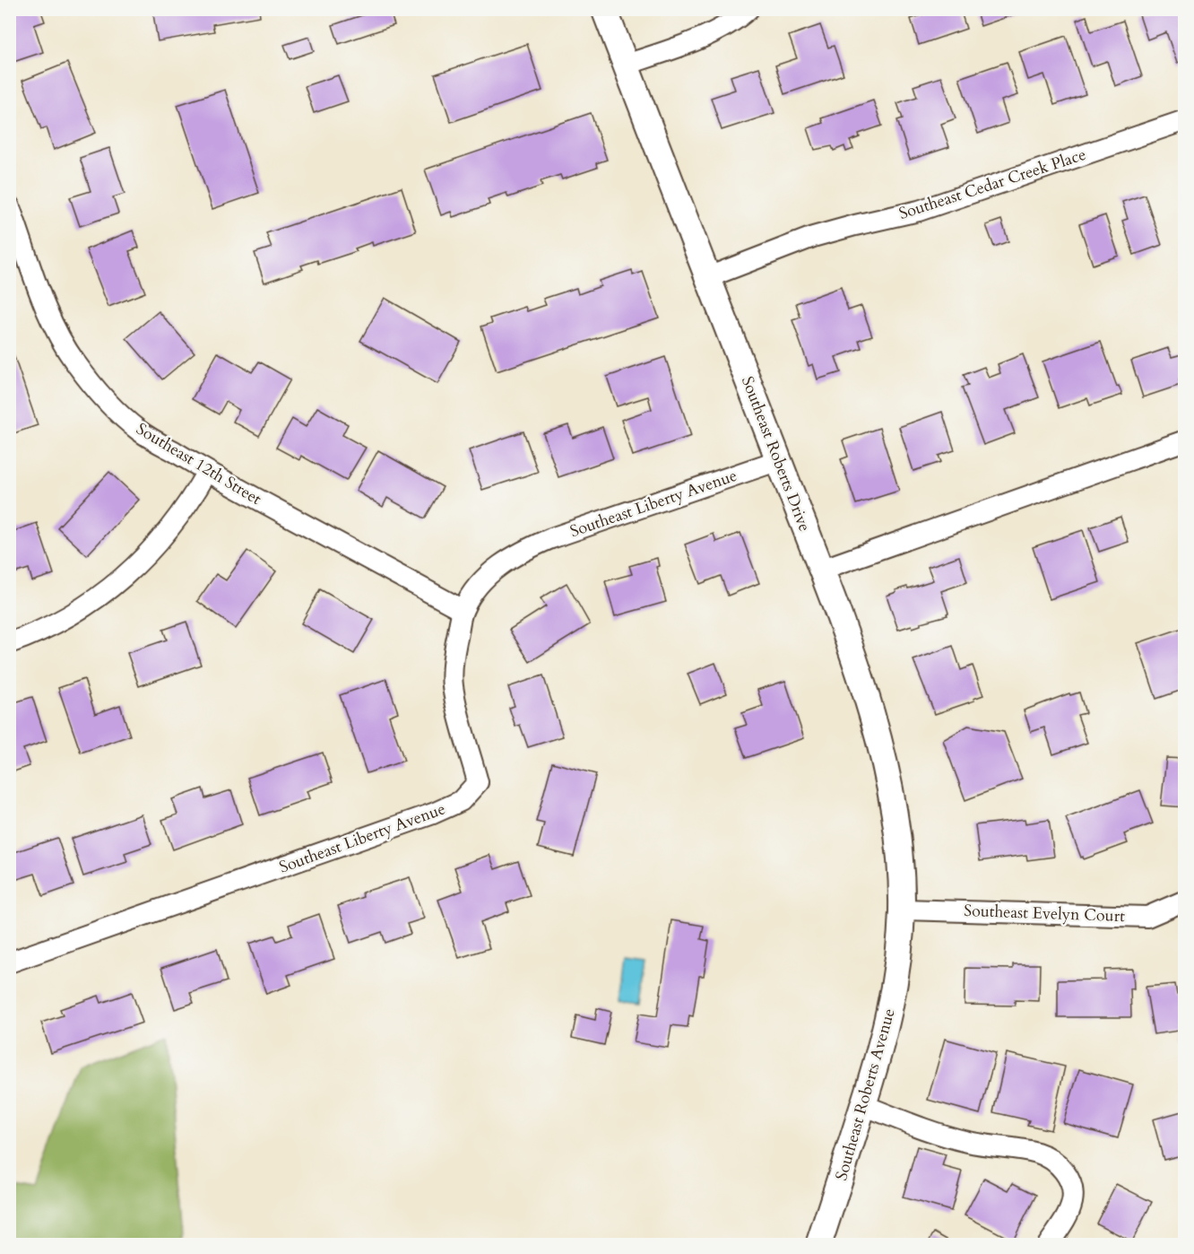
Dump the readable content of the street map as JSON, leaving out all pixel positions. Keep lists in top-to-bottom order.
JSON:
{
  "streets": {
    "street": [
      "Southeast Cedar Creek Place",
      "Southeast Roberts Drive",
      "Southeast 12th Street",
      "Southeast Liberty Avenue",
      "Southeast Evelyn Court",
      "Southeast Roberts Avenue"
    ]
  },
  "crossings": [
    ["Southeast Cedar Creek Place", "Southeast Roberts Drive"],
    ["Southeast Roberts Drive", "Southeast Liberty Avenue"],
    ["Southeast Roberts Drive", "Southeast Evelyn Court"],
    ["Southeast Roberts Drive", "Southeast Roberts Avenue"],
    ["Southeast 12th Street", "Southeast Liberty Avenue"],
    ["Southeast Evelyn Court", "Southeast Roberts Avenue"]
  ]
}
